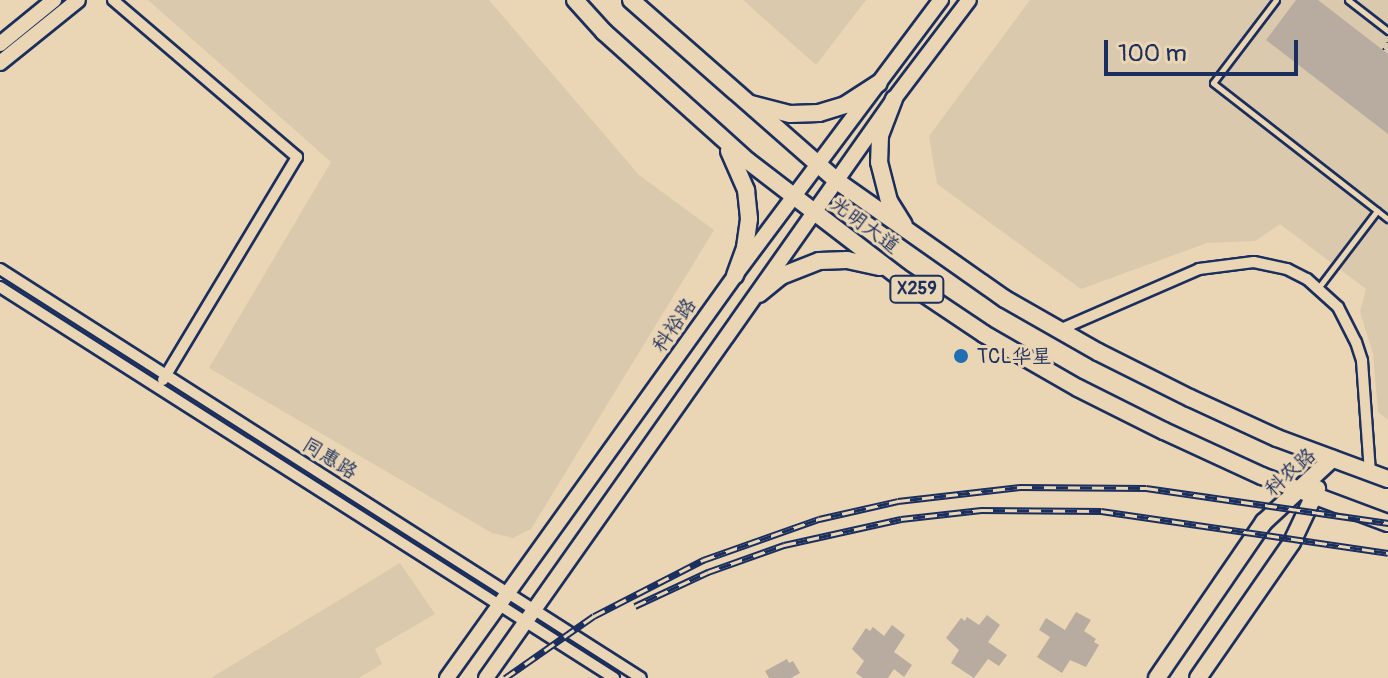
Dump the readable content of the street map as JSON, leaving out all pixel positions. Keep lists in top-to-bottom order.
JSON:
{
  "streets": {
    "main road": [
      "光明大道",
      "X259",
      "科裕路",
      "科农路"
    ],
    "street": ["同惠路"]
  },
  "crossings": [
    ["光明大道", "科裕路"],
    ["光明大道", "科农路"],
    ["科裕路", "同惠路"]
  ],
  "places": ["TCL华星"],
  "scale_bar": "100 m"
}
